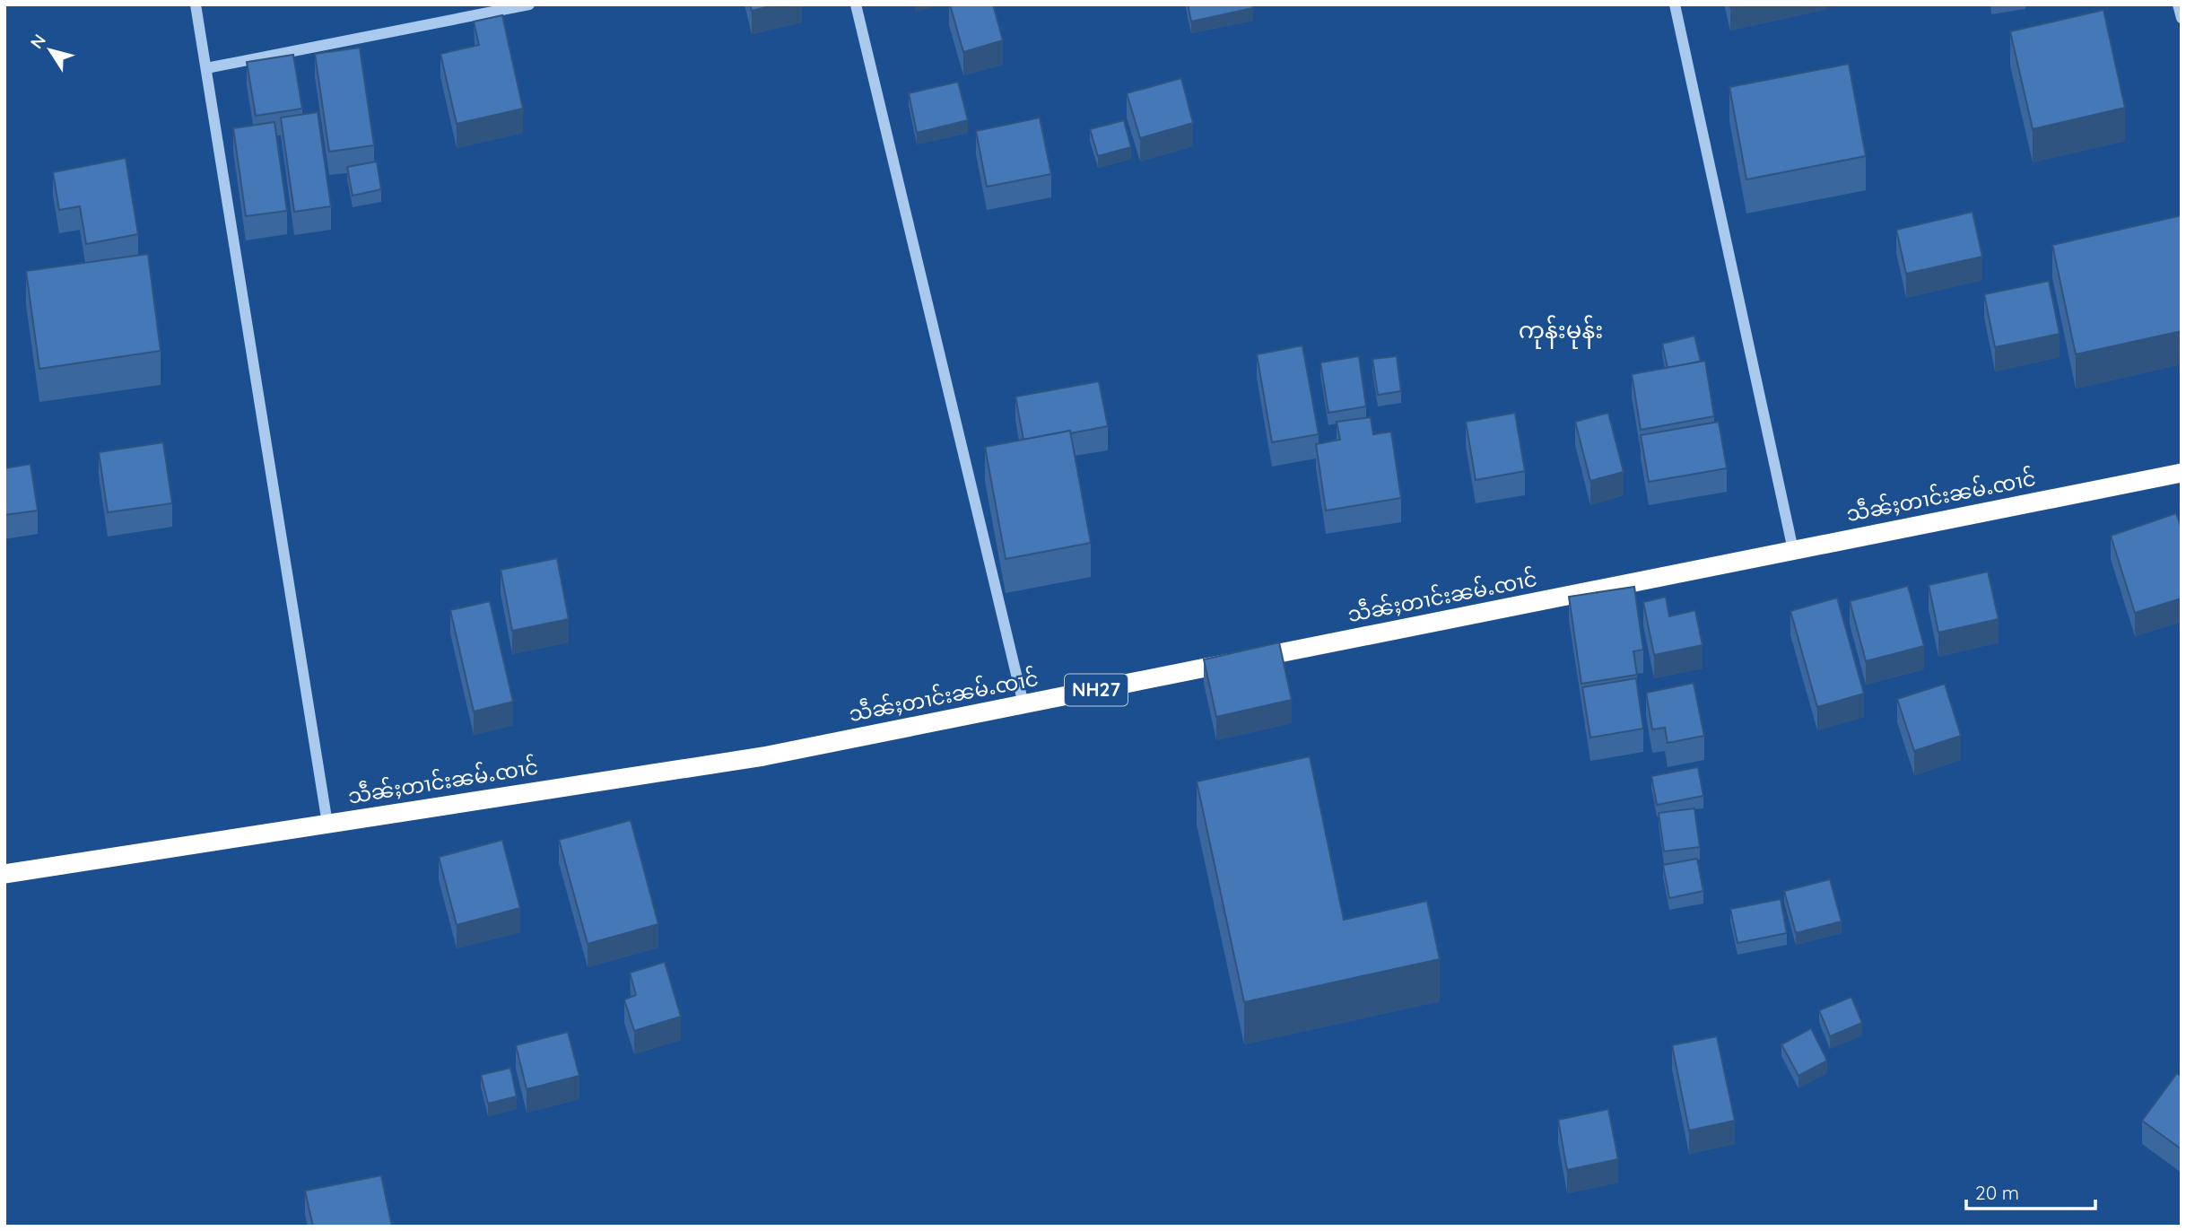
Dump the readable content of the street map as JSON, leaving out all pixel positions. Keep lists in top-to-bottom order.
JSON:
{
  "streets": {
    "highway": ["သဵၼ်ႈတၢင်းၼမ်ႉၸၢင်", "NH27"]
  },
  "districts": ["ကုန်းမုန်း"],
  "scale_bar": "20 m",
  "north": "top left"
}
